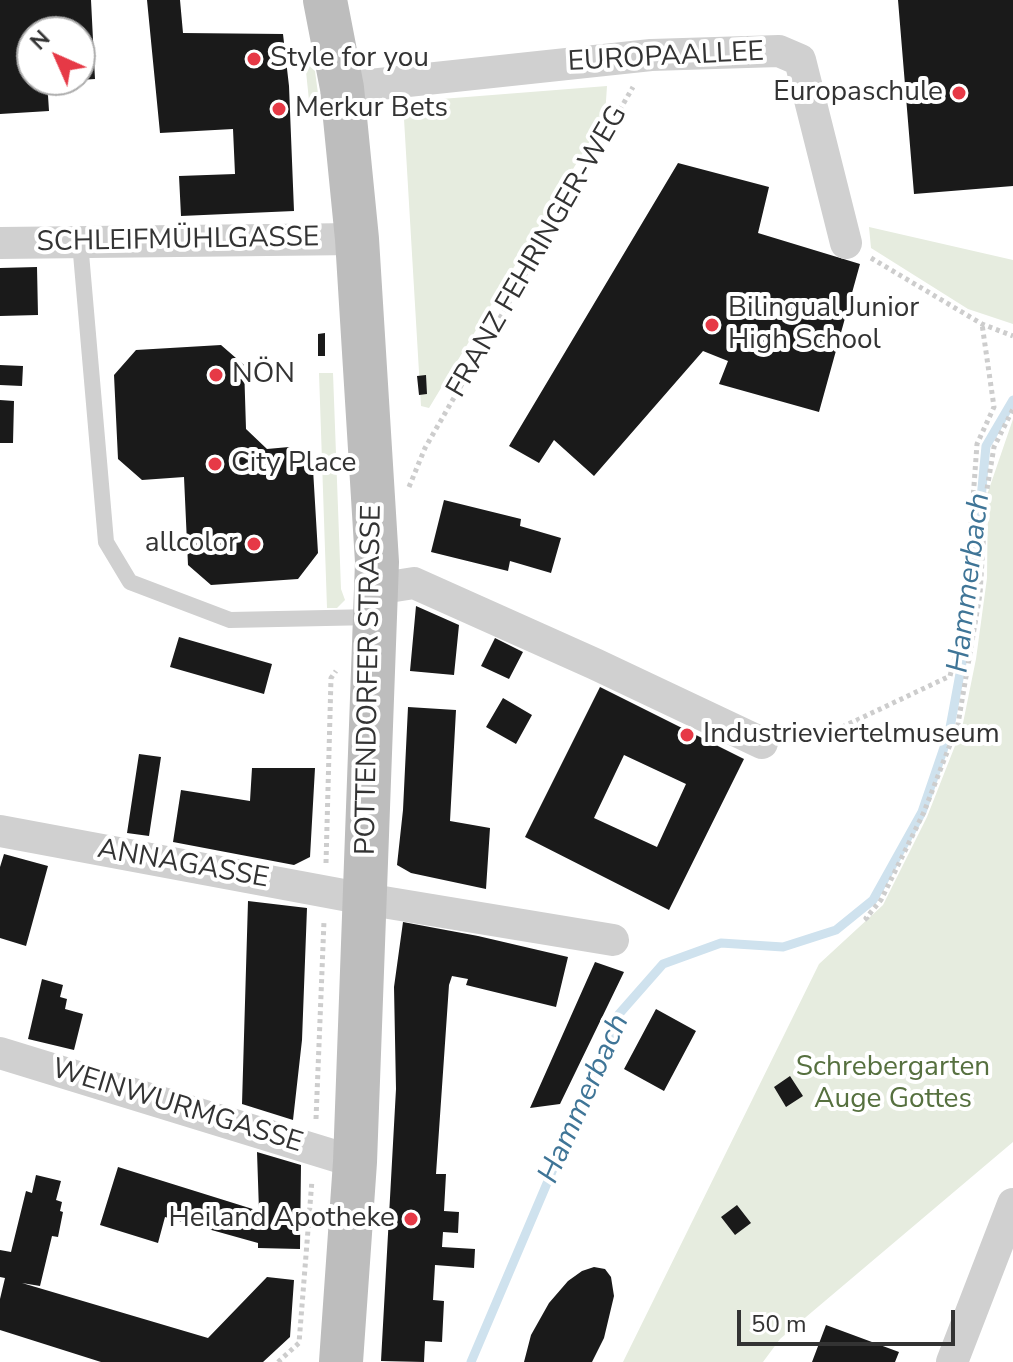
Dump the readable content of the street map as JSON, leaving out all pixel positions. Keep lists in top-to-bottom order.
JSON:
{
  "streets": {
    "main road": ["POTTENDORFER STRASSE"],
    "street": [
      "EUROPAALLEE",
      "SCHLEIFMÜHLGASSE",
      "ANNAGASSE",
      "WEINWURMGASSE"
    ],
    "path": ["FRANZ FEHRINGER-WEG"]
  },
  "crossings": [
    ["EUROPAALLEE", "FRANZ FEHRINGER-WEG"],
    ["EUROPAALLEE", "POTTENDORFER STRASSE"],
    ["SCHLEIFMÜHLGASSE", "POTTENDORFER STRASSE"],
    ["POTTENDORFER STRASSE", "ANNAGASSE"],
    ["POTTENDORFER STRASSE", "WEINWURMGASSE"]
  ],
  "water": ["Hammerbach"],
  "parks": ["Schrebergarten Auge Gottes"],
  "places": [
    "Style for you",
    "Europaschule",
    "Merkur Bets",
    "Bilingual Junior High School",
    "NÖN",
    "City Place",
    "allcolor",
    "Industrieviertelmuseum",
    "Heiland Apotheke"
  ],
  "scale_bar": "50 m",
  "north": "top left"
}
